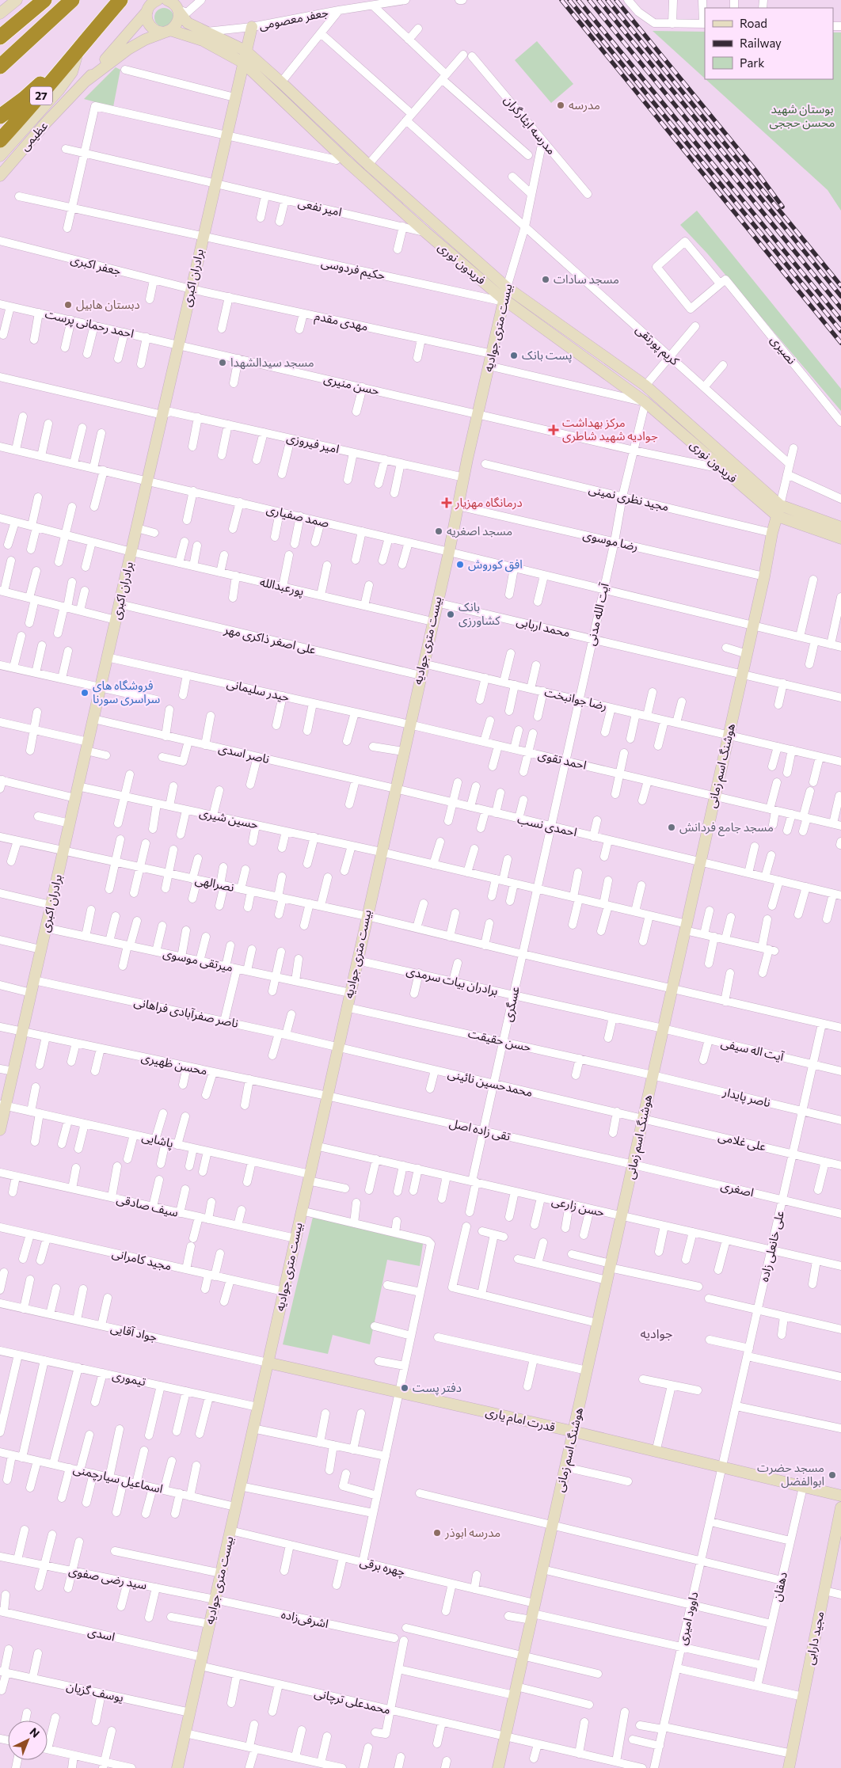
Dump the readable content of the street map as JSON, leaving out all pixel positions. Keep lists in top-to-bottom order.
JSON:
{
  "streets": {
    "highway": ["27"],
    "street": [
      "جعفر معصومی",
      "مدرسه ایثارگران",
      "عظیمی",
      "امیر نفعی",
      "فریدون نوری",
      "جعفر اکبری",
      "حکیم فردوسی",
      "برادران اکبری",
      "مهدی مقدم",
      "احمد رحمانی پرست",
      "بیست متری جوادیه",
      "کریم پورتقی",
      "نصیری",
      "حسن منیری",
      "امیر فیروزی",
      "مجید نظری نمینی",
      "صمد صفیاری",
      "رضا موسوی",
      "پورعبدالله",
      "آیت‌ الله مدنی",
      "محمد اربابی",
      "علی اصغر ذاکری مهر",
      "حیدر سلیمانی",
      "رضا جوانبخت",
      "ناصر اسدی",
      "احمد تقوی",
      "هوشنگ اسم زمانی",
      "حسین شیری",
      "احمدی نسب",
      "نصرالهی",
      "میرتقی موسوی",
      "برادران بیات سرمدی",
      "عسگری",
      "ناصر صفرآبادی فراهانی",
      "حسن حقیقت",
      "آیت اله سیفی",
      "محسن ظهیری",
      "محمدحسین نائینی",
      "ناصر پایدار",
      "تقی زاده اصل",
      "پاشایی",
      "علی غلامی",
      "اصغری",
      "سیف صادقی",
      "حسن زارعی",
      "علی خانعلی زاده",
      "مجید کامرانی",
      "جواد آقایی",
      "تیموری",
      "قدرت امام یاری",
      "اسماعیل سیارچمنی",
      "چهره برقی",
      "سید رضی صفوی",
      "دهقان",
      "داوود امیری",
      "اشرفی‌زاده",
      "اسدی",
      "مجید دارابی",
      "یوسف گزیان",
      "محمدعلی ترچانی"
    ]
  },
  "crossings": [
    ["جعفر معصومی", "فریدون نوری"],
    ["جعفر معصومی", "برادران اکبری"],
    ["مدرسه ایثارگران", "بیست متری جوادیه"],
    ["امیر نفعی", "فریدون نوری"],
    ["امیر نفعی", "برادران اکبری"],
    ["فریدون نوری", "حکیم فردوسی"],
    ["فریدون نوری", "برادران اکبری"],
    ["فریدون نوری", "بیست متری جوادیه"],
    ["فریدون نوری", "حسن منیری"],
    ["فریدون نوری", "آیت‌ الله مدنی"],
    ["فریدون نوری", "هوشنگ اسم زمانی"],
    ["جعفر اکبری", "برادران اکبری"],
    ["جعفر اکبری", "مهدی مقدم"],
    ["حکیم فردوسی", "برادران اکبری"],
    ["حکیم فردوسی", "بیست متری جوادیه"],
    ["برادران اکبری", "مهدی مقدم"],
    ["برادران اکبری", "احمد رحمانی پرست"],
    ["برادران اکبری", "حسن منیری"],
    ["برادران اکبری", "امیر فیروزی"],
    ["برادران اکبری", "صمد صفیاری"],
    ["برادران اکبری", "پورعبدالله"],
    ["برادران اکبری", "علی اصغر ذاکری مهر"],
    ["برادران اکبری", "حیدر سلیمانی"],
    ["برادران اکبری", "ناصر اسدی"],
    ["برادران اکبری", "حسین شیری"],
    ["برادران اکبری", "نصرالهی"],
    ["برادران اکبری", "میرتقی موسوی"],
    ["برادران اکبری", "ناصر صفرآبادی فراهانی"],
    ["برادران اکبری", "محسن ظهیری"],
    ["برادران اکبری", "پاشایی"],
    ["مهدی مقدم", "بیست متری جوادیه"],
    ["احمد رحمانی پرست", "حسن منیری"],
    ["بیست متری جوادیه", "کریم پورتقی"],
    ["بیست متری جوادیه", "حسن منیری"],
    ["بیست متری جوادیه", "امیر فیروزی"],
    ["بیست متری جوادیه", "صمد صفیاری"],
    ["بیست متری جوادیه", "رضا موسوی"],
    ["بیست متری جوادیه", "پورعبدالله"],
    ["بیست متری جوادیه", "محمد اربابی"],
    ["بیست متری جوادیه", "علی اصغر ذاکری مهر"],
    ["بیست متری جوادیه", "حیدر سلیمانی"],
    ["بیست متری جوادیه", "رضا جوانبخت"],
    ["بیست متری جوادیه", "ناصر اسدی"],
    ["بیست متری جوادیه", "احمد تقوی"],
    ["بیست متری جوادیه", "حسین شیری"],
    ["بیست متری جوادیه", "احمدی نسب"],
    ["بیست متری جوادیه", "نصرالهی"],
    ["بیست متری جوادیه", "میرتقی موسوی"],
    ["بیست متری جوادیه", "برادران بیات سرمدی"],
    ["بیست متری جوادیه", "ناصر صفرآبادی فراهانی"],
    ["بیست متری جوادیه", "حسن حقیقت"],
    ["بیست متری جوادیه", "محسن ظهیری"],
    ["بیست متری جوادیه", "محمدحسین نائینی"],
    ["بیست متری جوادیه", "تقی زاده اصل"],
    ["بیست متری جوادیه", "پاشایی"],
    ["بیست متری جوادیه", "سیف صادقی"],
    ["بیست متری جوادیه", "حسن زارعی"],
    ["بیست متری جوادیه", "مجید کامرانی"],
    ["بیست متری جوادیه", "جواد آقایی"],
    ["بیست متری جوادیه", "تیموری"],
    ["بیست متری جوادیه", "قدرت امام یاری"],
    ["بیست متری جوادیه", "اسماعیل سیارچمنی"],
    ["بیست متری جوادیه", "چهره برقی"],
    ["بیست متری جوادیه", "سید رضی صفوی"],
    ["بیست متری جوادیه", "اشرفی‌زاده"],
    ["بیست متری جوادیه", "اسدی"],
    ["بیست متری جوادیه", "یوسف گزیان"],
    ["بیست متری جوادیه", "محمدعلی ترچانی"],
    ["حسن منیری", "آیت‌ الله مدنی"],
    ["مجید نظری نمینی", "آیت‌ الله مدنی"],
    ["مجید نظری نمینی", "هوشنگ اسم زمانی"],
    ["صمد صفیاری", "آیت‌ الله مدنی"],
    ["صمد صفیاری", "هوشنگ اسم زمانی"],
    ["رضا موسوی", "آیت‌ الله مدنی"],
    ["رضا موسوی", "هوشنگ اسم زمانی"],
    ["آیت‌ الله مدنی", "محمد اربابی"],
    ["آیت‌ الله مدنی", "رضا جوانبخت"],
    ["آیت‌ الله مدنی", "احمد تقوی"],
    ["آیت‌ الله مدنی", "احمدی نسب"],
    ["آیت‌ الله مدنی", "عسگری"],
    ["محمد اربابی", "هوشنگ اسم زمانی"],
    ["حیدر سلیمانی", "احمد تقوی"],
    ["رضا جوانبخت", "هوشنگ اسم زمانی"],
    ["ناصر اسدی", "احمدی نسب"],
    ["احمد تقوی", "هوشنگ اسم زمانی"],
    ["هوشنگ اسم زمانی", "حسین شیری"],
    ["هوشنگ اسم زمانی", "احمدی نسب"],
    ["هوشنگ اسم زمانی", "نصرالهی"],
    ["هوشنگ اسم زمانی", "برادران بیات سرمدی"],
    ["هوشنگ اسم زمانی", "حسن حقیقت"],
    ["هوشنگ اسم زمانی", "آیت اله سیفی"],
    ["هوشنگ اسم زمانی", "محمدحسین نائینی"],
    ["هوشنگ اسم زمانی", "ناصر پایدار"],
    ["هوشنگ اسم زمانی", "تقی زاده اصل"],
    ["هوشنگ اسم زمانی", "علی غلامی"],
    ["هوشنگ اسم زمانی", "اصغری"],
    ["هوشنگ اسم زمانی", "حسن زارعی"],
    ["هوشنگ اسم زمانی", "قدرت امام یاری"],
    ["هوشنگ اسم زمانی", "چهره برقی"],
    ["هوشنگ اسم زمانی", "محمدعلی ترچانی"],
    ["حسین شیری", "عسگری"],
    ["احمدی نسب", "عسگری"],
    ["نصرالهی", "عسگری"],
    ["نصرالهی", "علی خانعلی زاده"],
    ["برادران بیات سرمدی", "عسگری"],
    ["برادران بیات سرمدی", "آیت اله سیفی"],
    ["عسگری", "حسن حقیقت"],
    ["عسگری", "محمدحسین نائینی"],
    ["عسگری", "تقی زاده اصل"],
    ["عسگری", "حسن زارعی"],
    ["ناصر صفرآبادی فراهانی", "محمدحسین نائینی"],
    ["حسن حقیقت", "ناصر پایدار"],
    ["آیت اله سیفی", "علی خانعلی زاده"],
    ["محسن ظهیری", "تقی زاده اصل"],
    ["محمدحسین نائینی", "علی غلامی"],
    ["ناصر پایدار", "علی خانعلی زاده"],
    ["تقی زاده اصل", "اصغری"],
    ["علی غلامی", "علی خانعلی زاده"],
    ["اصغری", "علی خانعلی زاده"],
    ["حسن زارعی", "علی خانعلی زاده"],
    ["علی خانعلی زاده", "قدرت امام یاری"],
    ["علی خانعلی زاده", "داوود امیری"],
    ["جواد آقایی", "قدرت امام یاری"],
    ["قدرت امام یاری", "دهقان"],
    ["قدرت امام یاری", "داوود امیری"],
    ["سید رضی صفوی", "اشرفی‌زاده"],
    ["اسدی", "محمدعلی ترچانی"]
  ],
  "districts": ["جوادیه"],
  "parks": ["بوستان شهید محسن حججی"],
  "places": {
    "other": [
      "مدرسه",
      "مسجد سادات",
      "دبستان هابیل",
      "پست بانک",
      "مسجد سیدالشهدا",
      "مسجد اصغریه",
      "افق کوروش",
      "بانک کشاورزی",
      "فروشگاه های سراسری سورنا",
      "مسجد جامع فردانش",
      "دفتر پست",
      "مسجد حضرت ابوالفضل",
      "مدرسه ابوذر"
    ],
    "health": ["مرکز بهداشت جوادیه شهید شاطری", "درمانگاه مهزیار"]
  },
  "legend": ["Road", "Railway", "Park"],
  "north": "top right"
}
